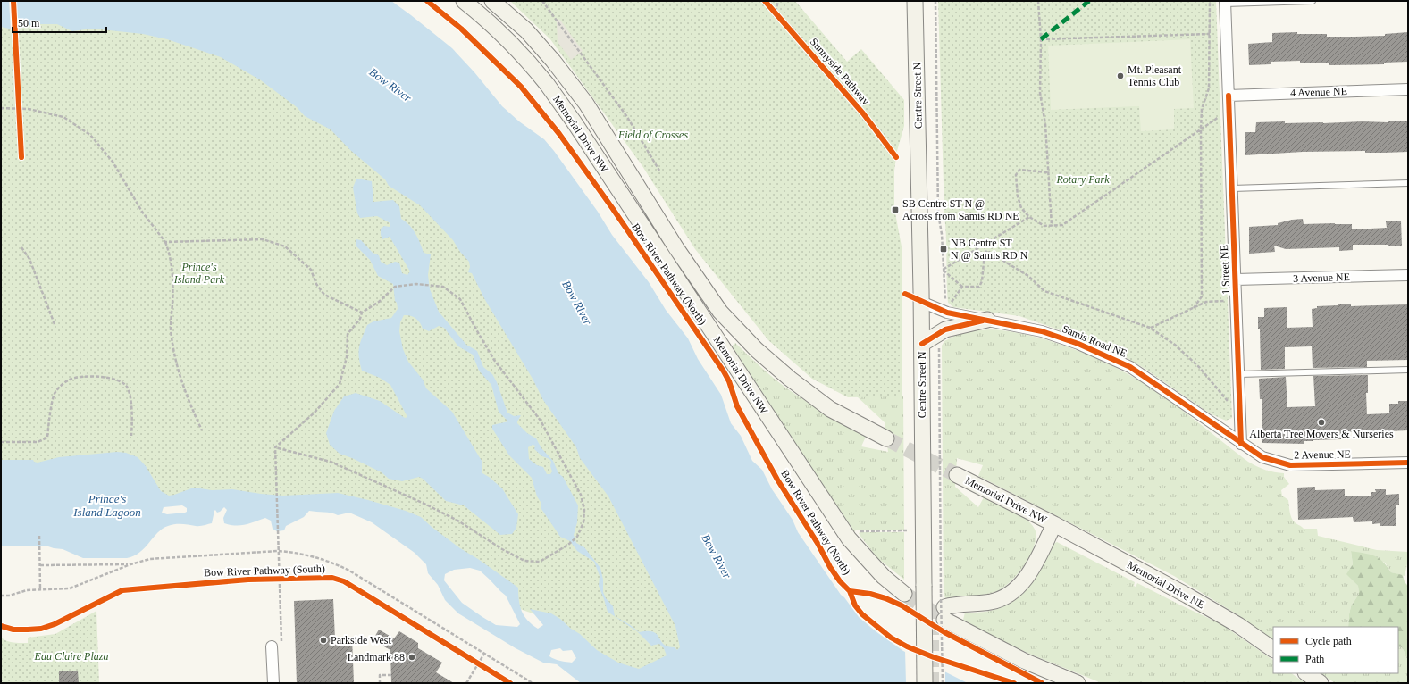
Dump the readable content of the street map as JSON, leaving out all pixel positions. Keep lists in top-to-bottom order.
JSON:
{
  "streets": {
    "main road": ["Centre Street N", "Memorial Drive NW", "Memorial Drive NE"],
    "street": [
      "4 Avenue NE",
      "1 Street NE",
      "3 Avenue NE",
      "Samis Road NE",
      "2 Avenue NE"
    ],
    "cycle path": ["Sunnyside Pathway", "Bow River Pathway (North)", "Bow River Pathway (South)"]
  },
  "crossings": [
    ["4 Avenue NE", "1 Street NE"],
    ["Centre Street N", "Samis Road NE"],
    ["Memorial Drive NW", "Memorial Drive NE"],
    ["1 Street NE", "3 Avenue NE"],
    ["1 Street NE", "Samis Road NE"],
    ["1 Street NE", "2 Avenue NE"],
    ["Samis Road NE", "2 Avenue NE"]
  ],
  "water": ["Bow River", "Prince's Island Lagoon"],
  "parks": [
    "Field of Crosses",
    "Rotary Park",
    "Prince's Island Park",
    "Eau Claire Plaza"
  ],
  "places": {
    "other": [
      "Mt. Pleasant Tennis Club",
      "Alberta Tree Movers & Nurseries",
      "Parkside West",
      "Landmark 88"
    ],
    "transit": ["SB Centre ST N @ Across from Samis RD NE", "NB Centre ST N @ Samis RD N"]
  },
  "legend": ["Cycle path", "Path"],
  "scale_bar": "50 m"
}
